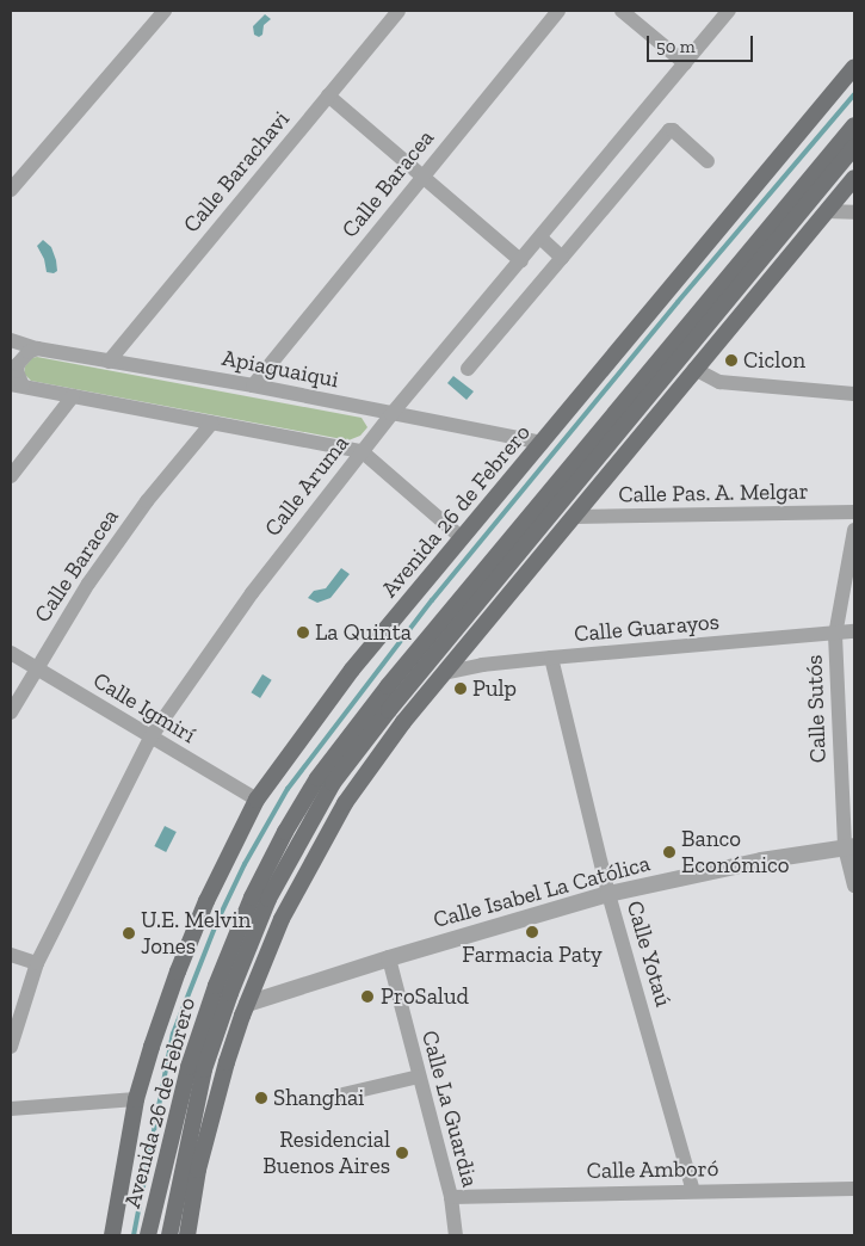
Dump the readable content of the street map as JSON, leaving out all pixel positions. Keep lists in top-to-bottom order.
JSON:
{
  "streets": {
    "main road": ["Avenida 26 de Febrero"],
    "street": [
      "Calle Barachavi",
      "Calle Baracea",
      "Apiaguaiqui",
      "Calle Aruma",
      "Calle Pas. A. Melgar",
      "Calle Guarayos",
      "Calle Igmirí",
      "Calle Sutós",
      "Calle Isabel La Católica",
      "Calle Yotaú",
      "Calle La Guardia",
      "Calle Amboró"
    ]
  },
  "crossings": [
    ["Calle Barachavi", "Apiaguaiqui"],
    ["Calle Baracea", "Apiaguaiqui"],
    ["Calle Baracea", "Calle Igmirí"],
    ["Apiaguaiqui", "Calle Aruma"],
    ["Apiaguaiqui", "Avenida 26 de Febrero"],
    ["Calle Aruma", "Calle Igmirí"],
    ["Avenida 26 de Febrero", "Calle Igmirí"],
    ["Calle Guarayos", "Calle Sutós"],
    ["Calle Guarayos", "Calle Yotaú"],
    ["Calle Sutós", "Calle Isabel La Católica"],
    ["Calle Isabel La Católica", "Calle Yotaú"],
    ["Calle Isabel La Católica", "Calle La Guardia"],
    ["Calle Yotaú", "Calle Amboró"],
    ["Calle La Guardia", "Calle Amboró"]
  ],
  "places": [
    "Ciclon",
    "La Quinta",
    "Pulp",
    "Banco Económico",
    "Farmacia Paty",
    "U.E. Melvin Jones",
    "ProSalud",
    "Shanghai",
    "Residencial Buenos Aires"
  ],
  "scale_bar": "50 m"
}
